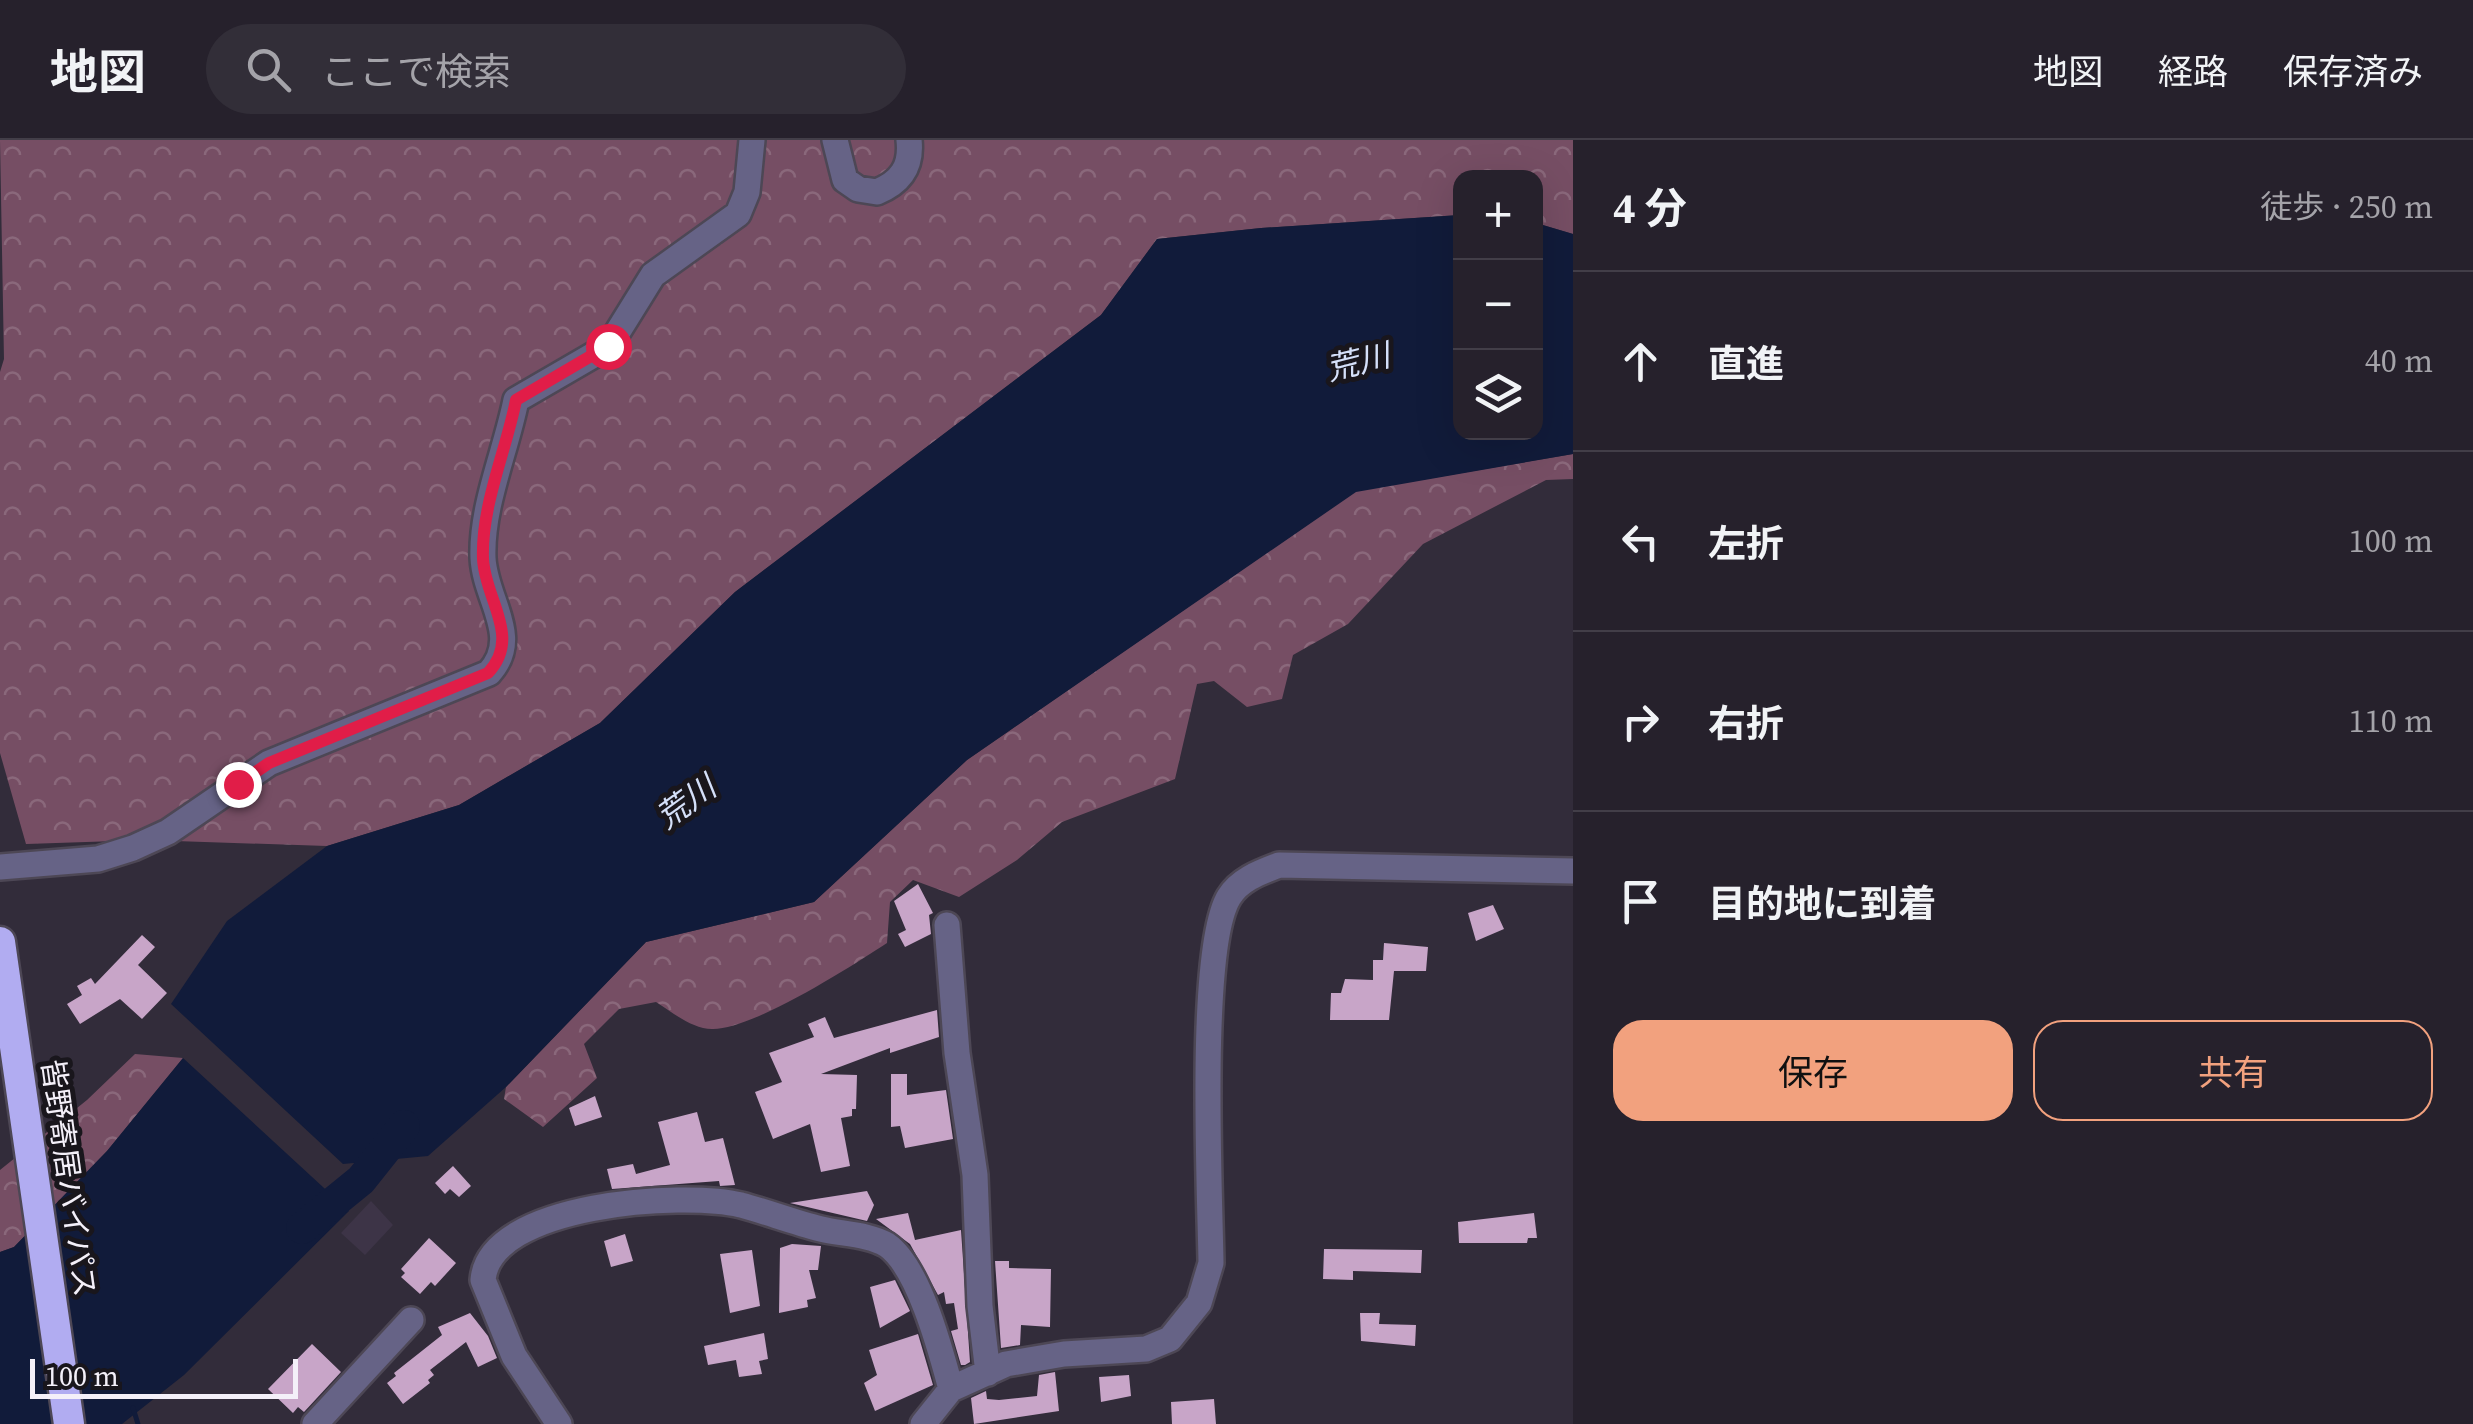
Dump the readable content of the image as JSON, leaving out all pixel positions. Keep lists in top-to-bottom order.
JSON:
{
  "streets": {
    "highway": ["皆野寄居バイパス"]
  },
  "water": ["荒川"],
  "scale_bar": "100 m",
  "page": {
    "header": "地図",
    "search": "ここで検索",
    "nav": ["地図", "経路", "保存済み"],
    "heading": ["4 分", "徒歩 · 250 m"],
    "map_buttons": ["+", "−"],
    "list": [
      ["直進", "40 m"],
      ["左折", "100 m"],
      ["右折", "110 m"],
      "目的地に到着"
    ],
    "buttons": ["保存", "共有"],
    "scale": "100 m"
  }
}
